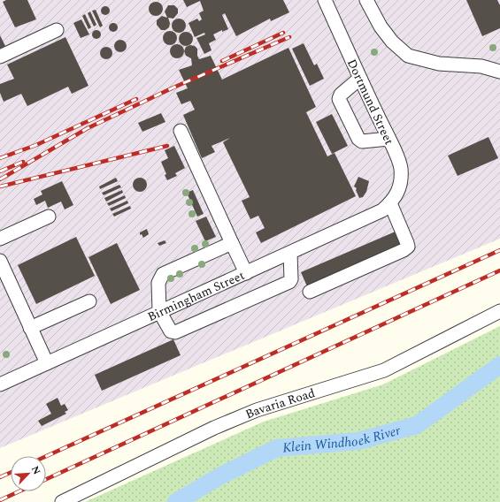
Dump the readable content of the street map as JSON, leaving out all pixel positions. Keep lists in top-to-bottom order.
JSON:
{
  "streets": {
    "street": ["Dortmund Street", "Birmingham Street", "Bavaria Road"]
  },
  "crossings": [
    ["Dortmund Street", "Birmingham Street"]
  ],
  "water": ["Klein Windhoek River"],
  "north": "top right"
}
